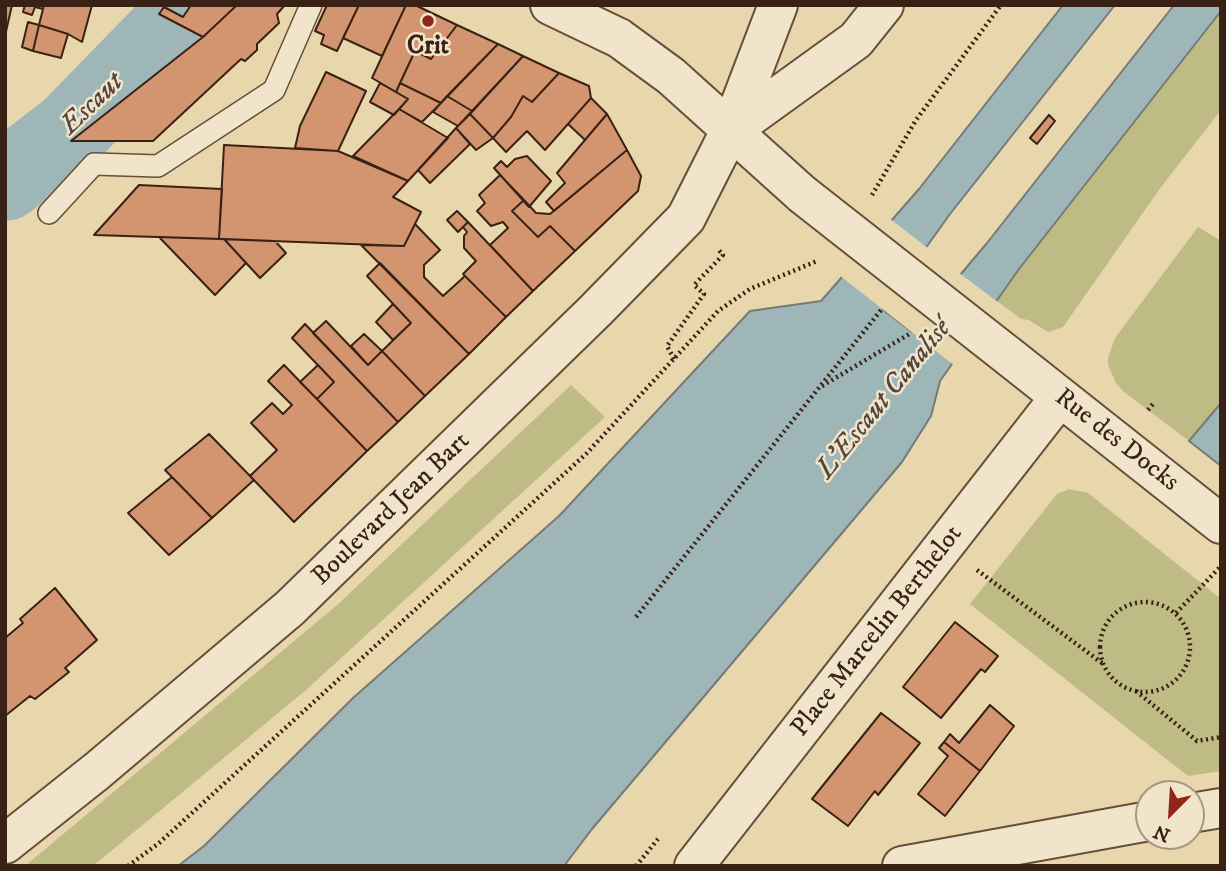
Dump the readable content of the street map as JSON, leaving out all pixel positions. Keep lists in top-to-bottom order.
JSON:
{
  "streets": {
    "street": ["Rue des Docks", "Boulevard Jean Bart", "Place Marcelin Berthelot"]
  },
  "crossings": [
    ["Rue des Docks", "Boulevard Jean Bart"],
    ["Rue des Docks", "Place Marcelin Berthelot"]
  ],
  "water": ["Escaut", "L'Escaut Canalisé"],
  "places": ["Crit"],
  "north": "bottom left"
}
